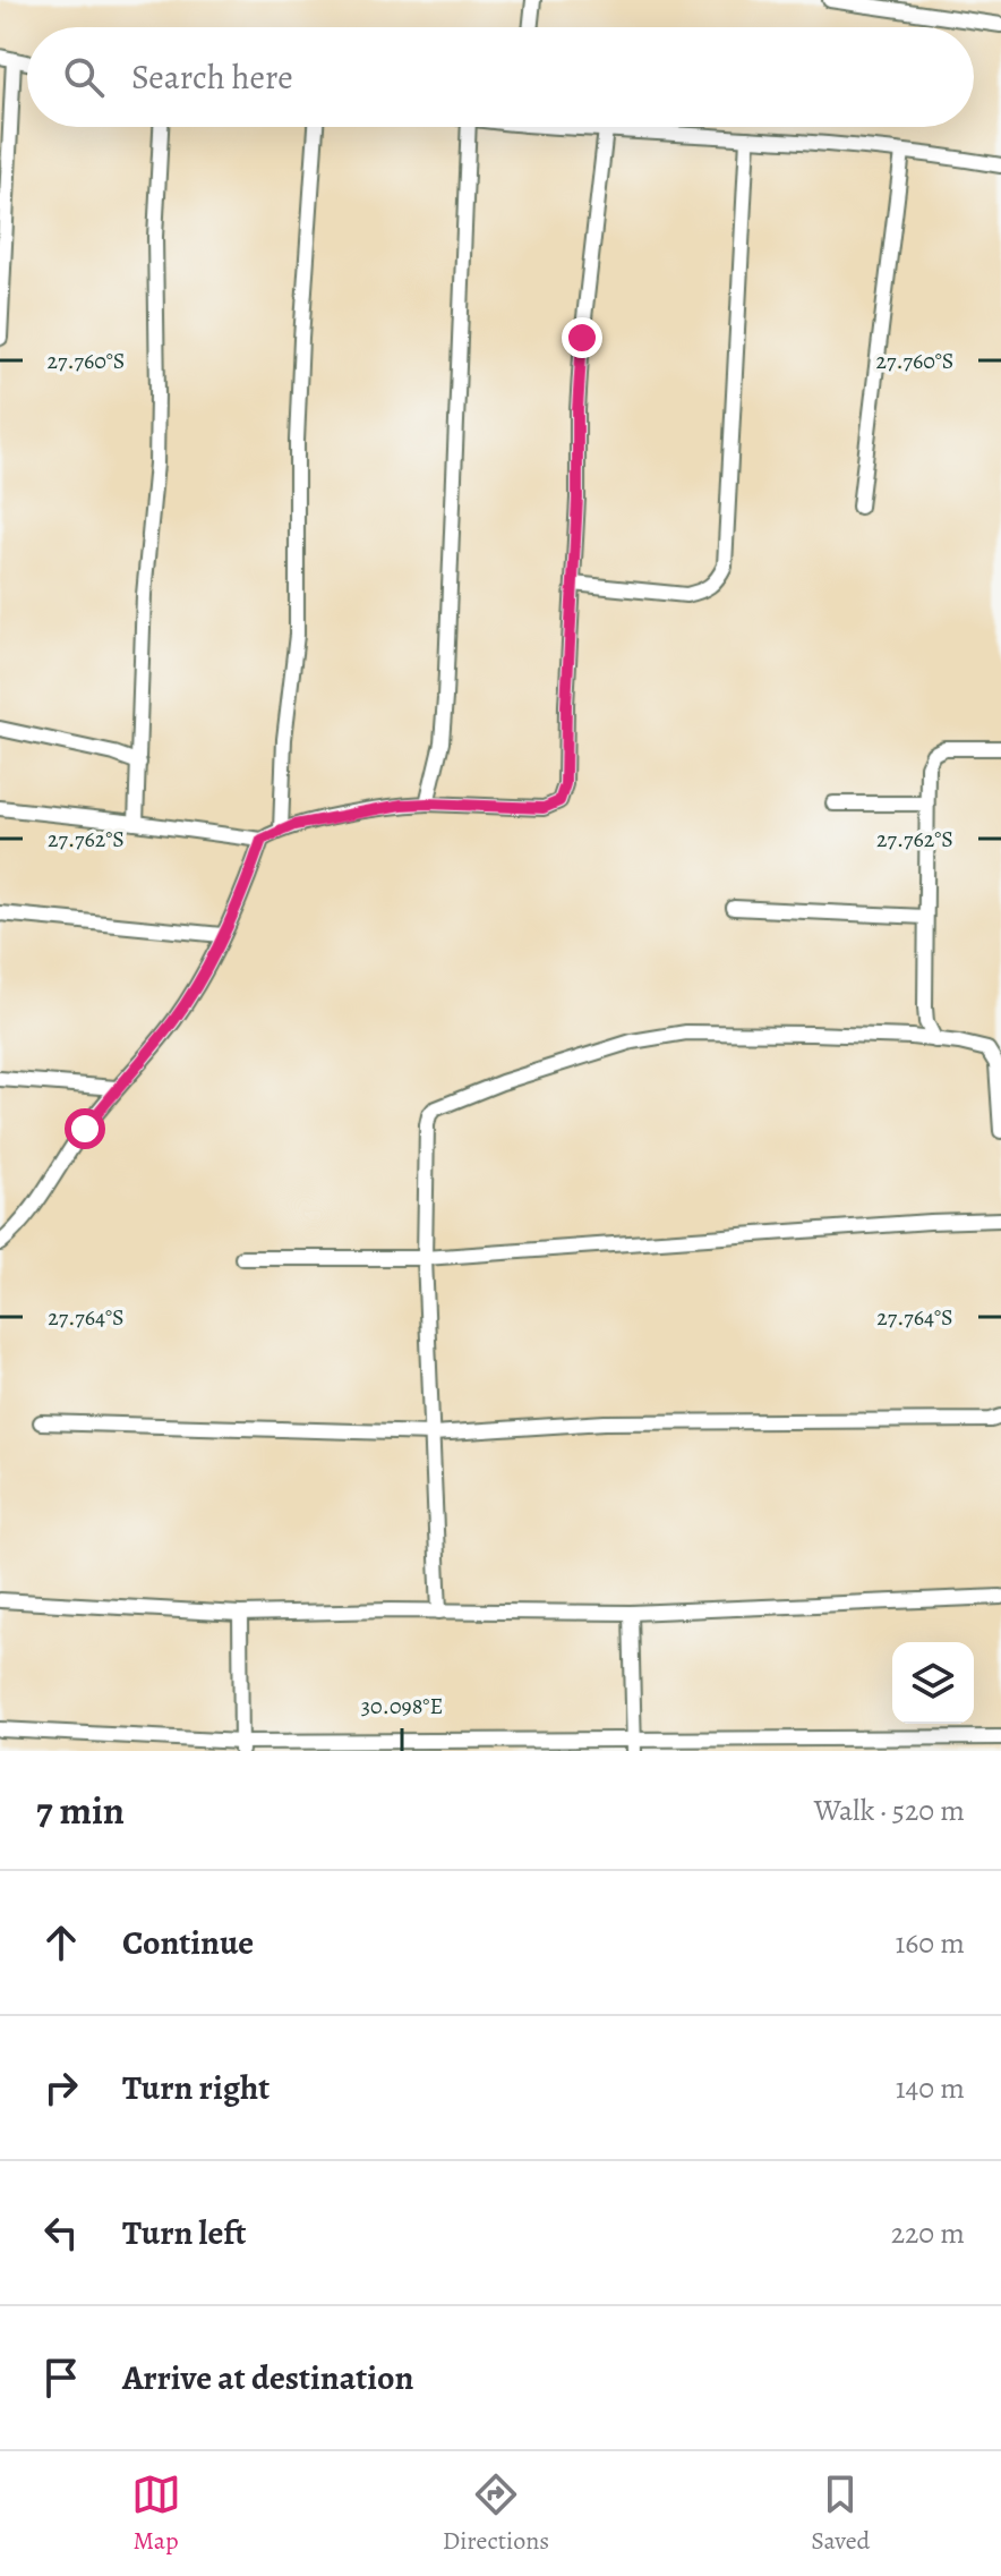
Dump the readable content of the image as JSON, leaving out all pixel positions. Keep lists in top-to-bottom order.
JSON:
{
  "page": {
    "search": "Search here",
    "heading": ["7 min", "Walk · 520 m"],
    "list": [
      ["Continue", "160 m"],
      ["Turn right", "140 m"],
      ["Turn left", "220 m"],
      "Arrive at destination"
    ],
    "nav": ["Map", "Directions", "Saved"]
  },
  "coordinates": [
    "27.760°S",
    "27.762°S",
    "27.764°S",
    "30.098°E"
  ]
}
